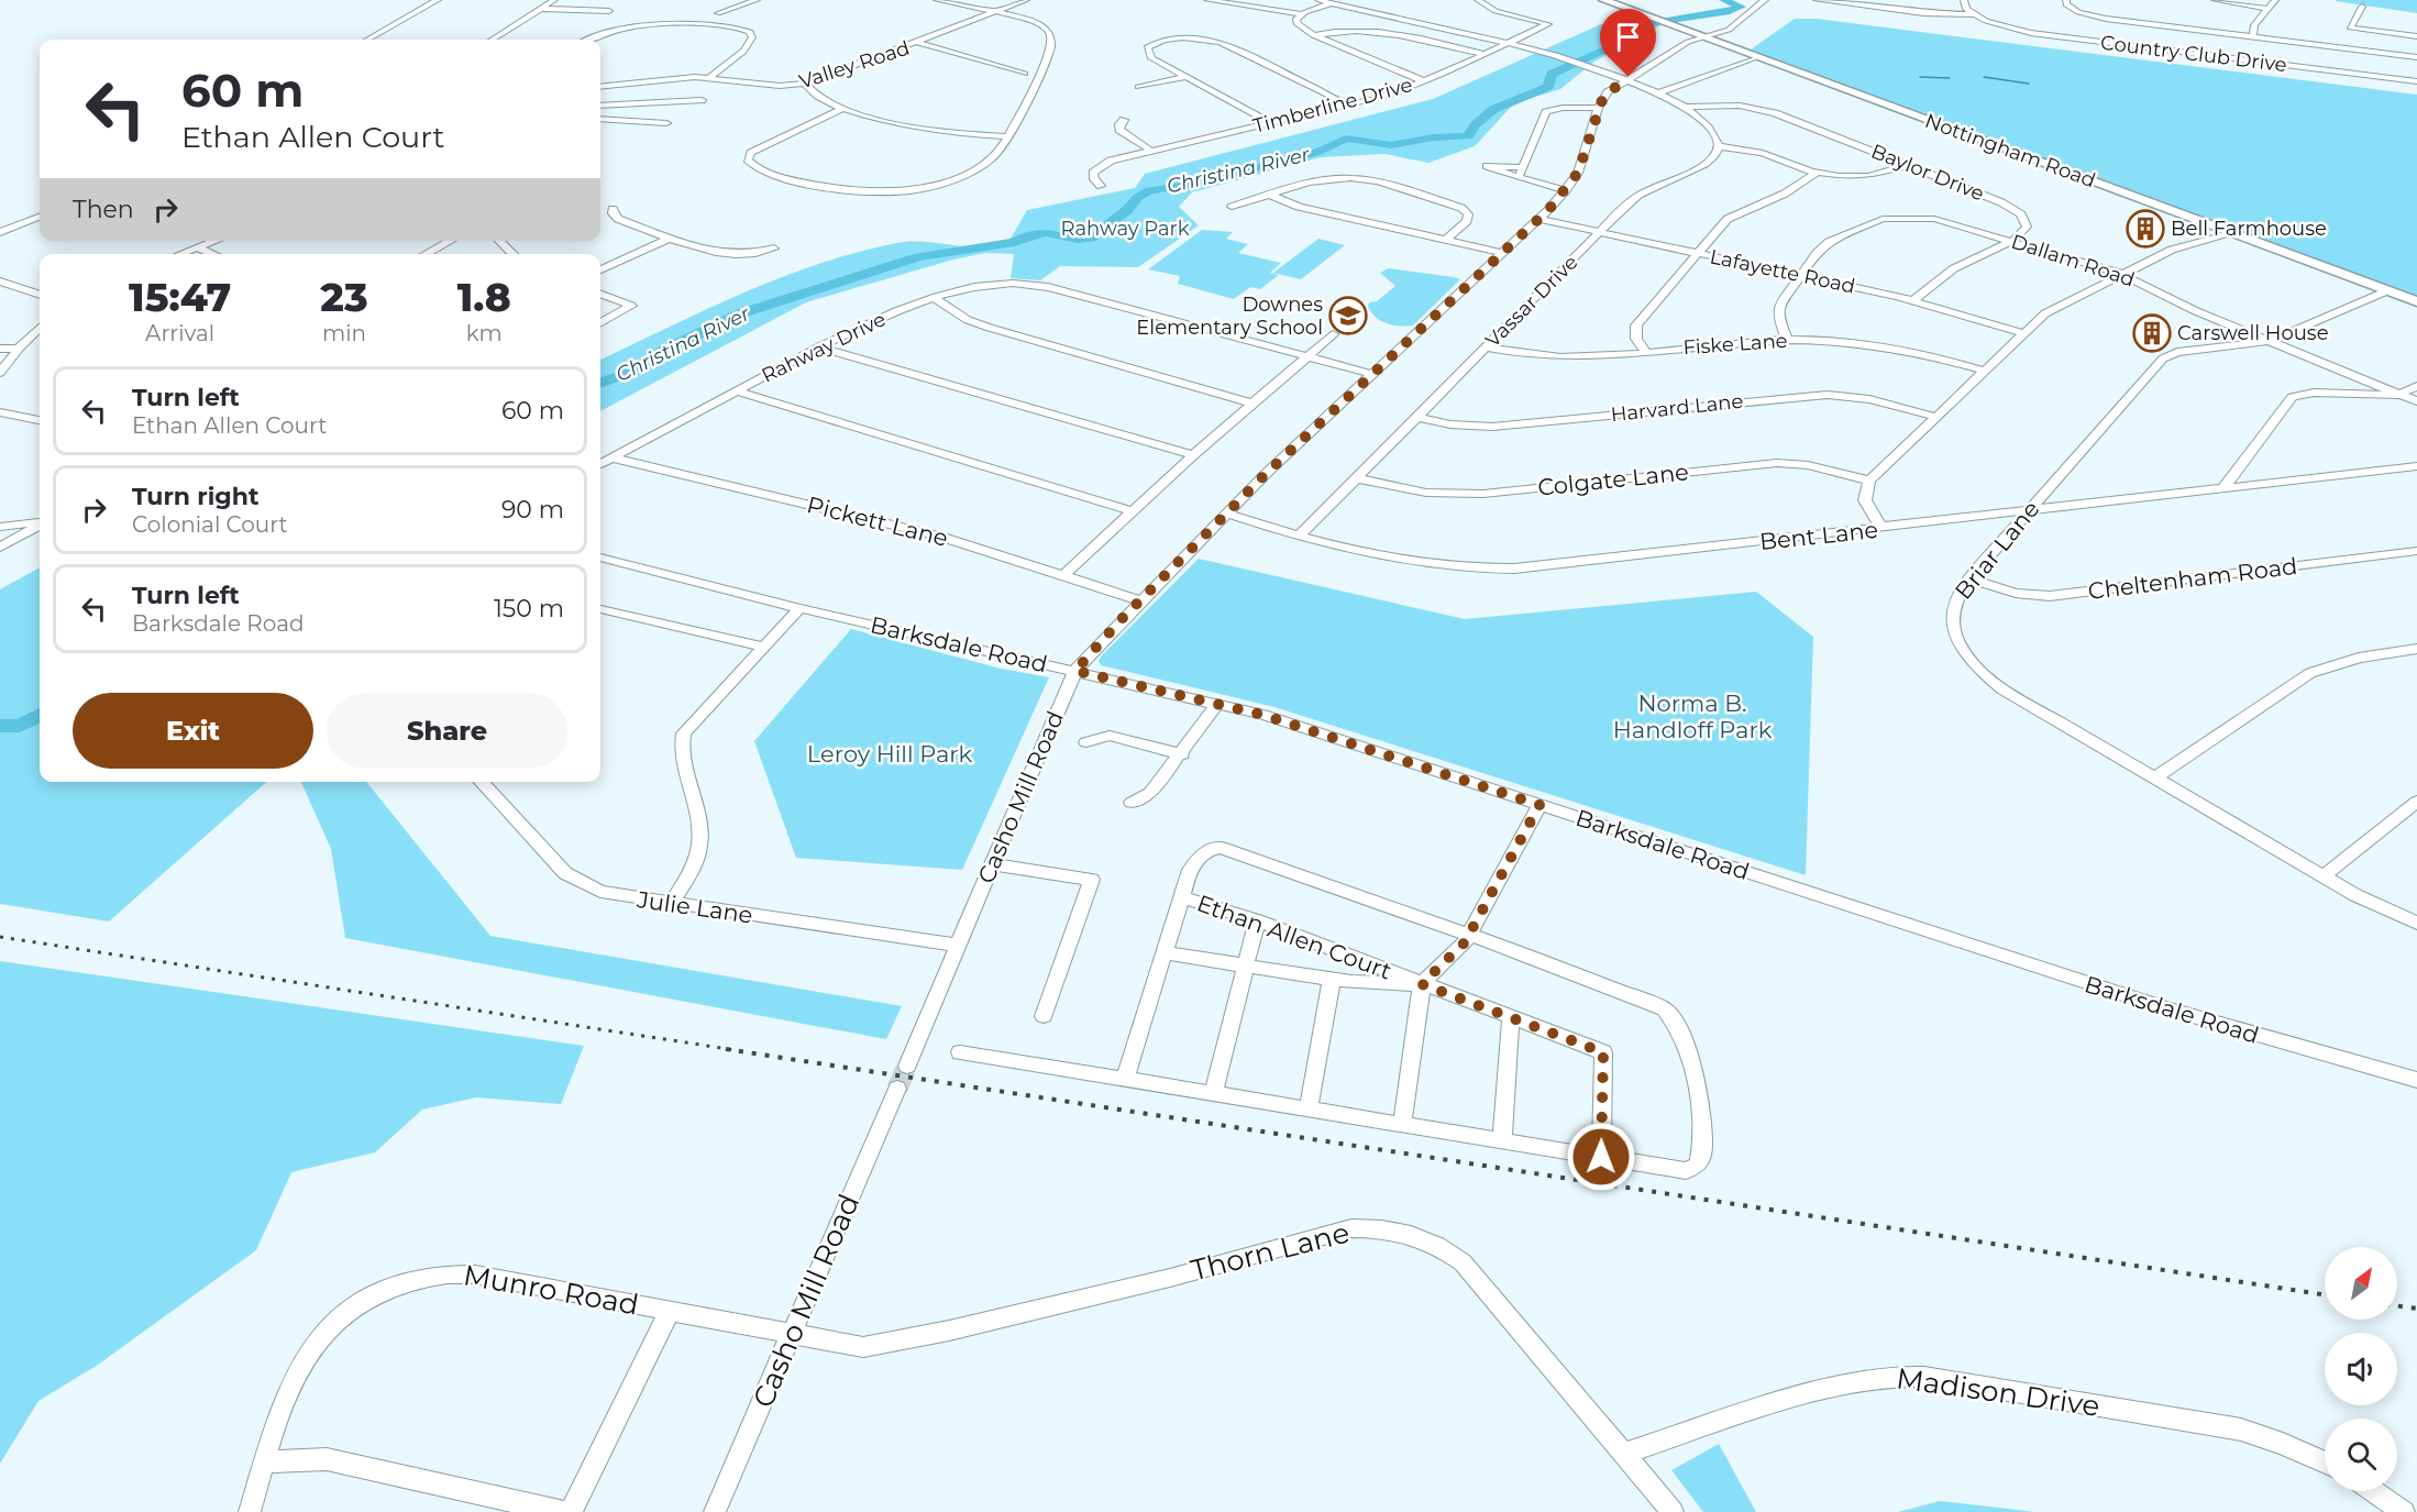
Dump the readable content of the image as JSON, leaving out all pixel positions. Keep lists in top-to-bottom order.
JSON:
{
  "streets": {
    "main road": ["Nottingham Road"],
    "street": [
      "Country Club Drive",
      "Valley Road",
      "Timberline Drive",
      "Baylor Drive",
      "Dallam Road",
      "Lafayette Road",
      "Vassar Drive",
      "Fiske Lane",
      "Rahway Drive",
      "Harvard Lane",
      "Colgate Lane",
      "Pickett Lane",
      "Bent Lane",
      "Briar Lane",
      "Cheltenham Road",
      "Barksdale Road",
      "Casho Mill Road",
      "Julie Lane",
      "Ethan Allen Court",
      "Thorn Lane",
      "Munro Road",
      "Madison Drive"
    ]
  },
  "crossings": [
    ["Nottingham Road", "Briar Lane"],
    ["Nottingham Road", "Casho Mill Road"],
    ["Baylor Drive", "Dallam Road"],
    ["Dallam Road", "Lafayette Road"],
    ["Dallam Road", "Fiske Lane"],
    ["Dallam Road", "Briar Lane"],
    ["Lafayette Road", "Vassar Drive"],
    ["Lafayette Road", "Casho Mill Road"],
    ["Vassar Drive", "Fiske Lane"],
    ["Vassar Drive", "Harvard Lane"],
    ["Vassar Drive", "Colgate Lane"],
    ["Vassar Drive", "Bent Lane"],
    ["Rahway Drive", "Pickett Lane"],
    ["Rahway Drive", "Casho Mill Road"],
    ["Pickett Lane", "Casho Mill Road"],
    ["Bent Lane", "Briar Lane"],
    ["Bent Lane", "Casho Mill Road"],
    ["Briar Lane", "Cheltenham Road"],
    ["Barksdale Road", "Casho Mill Road"],
    ["Casho Mill Road", "Julie Lane"],
    ["Casho Mill Road", "Thorn Lane"],
    ["Casho Mill Road", "Munro Road"],
    ["Thorn Lane", "Munro Road"],
    ["Thorn Lane", "Madison Drive"]
  ],
  "water": ["Christina River"],
  "parks": ["Rahway Park", "Norma B. Handloff Park", "Leroy Hill Park"],
  "places": {
    "building": ["Bell Farmhouse", "Carswell House"],
    "school or university": ["Downes Elementary School"]
  },
  "north": "top right",
  "page": {
    "turn": ["60 m", "Ethan Allen Court"],
    "then": "Then",
    "eta": [
      "15:47",
      "Arrival",
      "23",
      "min",
      "1.8",
      "km"
    ],
    "list": [
      {
        "name": "Turn left",
        "note": "Ethan Allen Court",
        "value": "60 m"
      },
      {
        "name": "Turn right",
        "note": "Colonial Court",
        "value": "90 m"
      },
      {
        "name": "Turn left",
        "note": "Barksdale Road",
        "value": "150 m"
      }
    ],
    "buttons": ["Exit", "Share"]
  }
}
